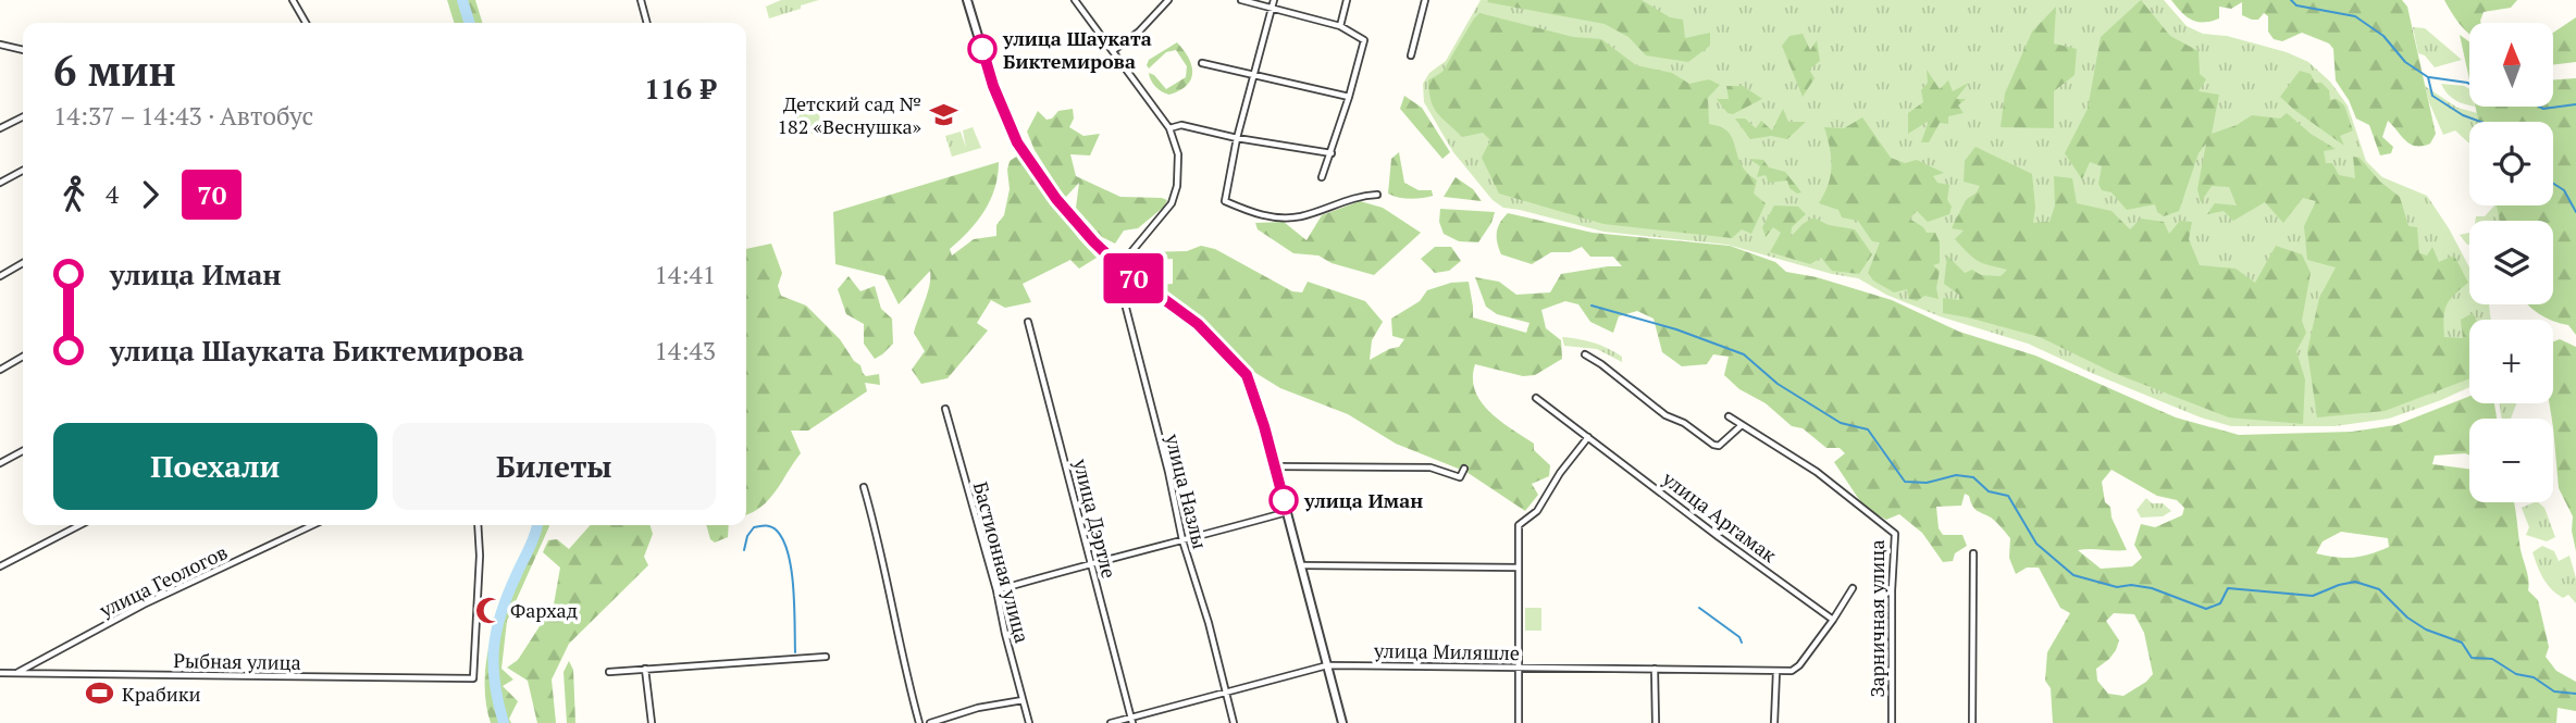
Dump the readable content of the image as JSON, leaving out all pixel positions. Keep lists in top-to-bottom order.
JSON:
{
  "streets": {
    "street": [
      "улица Назлы",
      "улица Аргамак",
      "улица Дэртле",
      "Бастионная улица",
      "улица Геологов",
      "Зарничная улица",
      "улица Миляшле",
      "Рыбная улица"
    ]
  },
  "crossings": [
    ["улица Назлы", "улица Миляшле"],
    ["улица Аргамак", "улица Миляшле"],
    ["улица Дэртле", "улица Миляшле"],
    ["улица Геологов", "Рыбная улица"]
  ],
  "places": {
    "other": ["улица Шауката Биктемирова", "улица Иман"],
    "school or university": ["Детский сад № 182 «Веснушка»"],
    "mosque": ["Фархад"],
    "sports": ["Крабики"]
  },
  "lines": ["bus line 70"],
  "north": "top",
  "page": {
    "on_map": "70",
    "map_buttons": ["+", "−"],
    "heading": ["6 мин", "14:37 – 14:43 · Автобус", "116 ₽"],
    "legs": ["4", "70"],
    "list": [
      {
        "name": "улица Иман",
        "value": "14:41"
      },
      {
        "name": "улица Шауката Биктемирова",
        "value": "14:43"
      }
    ],
    "buttons": ["Поехали", "Билеты"]
  }
}
